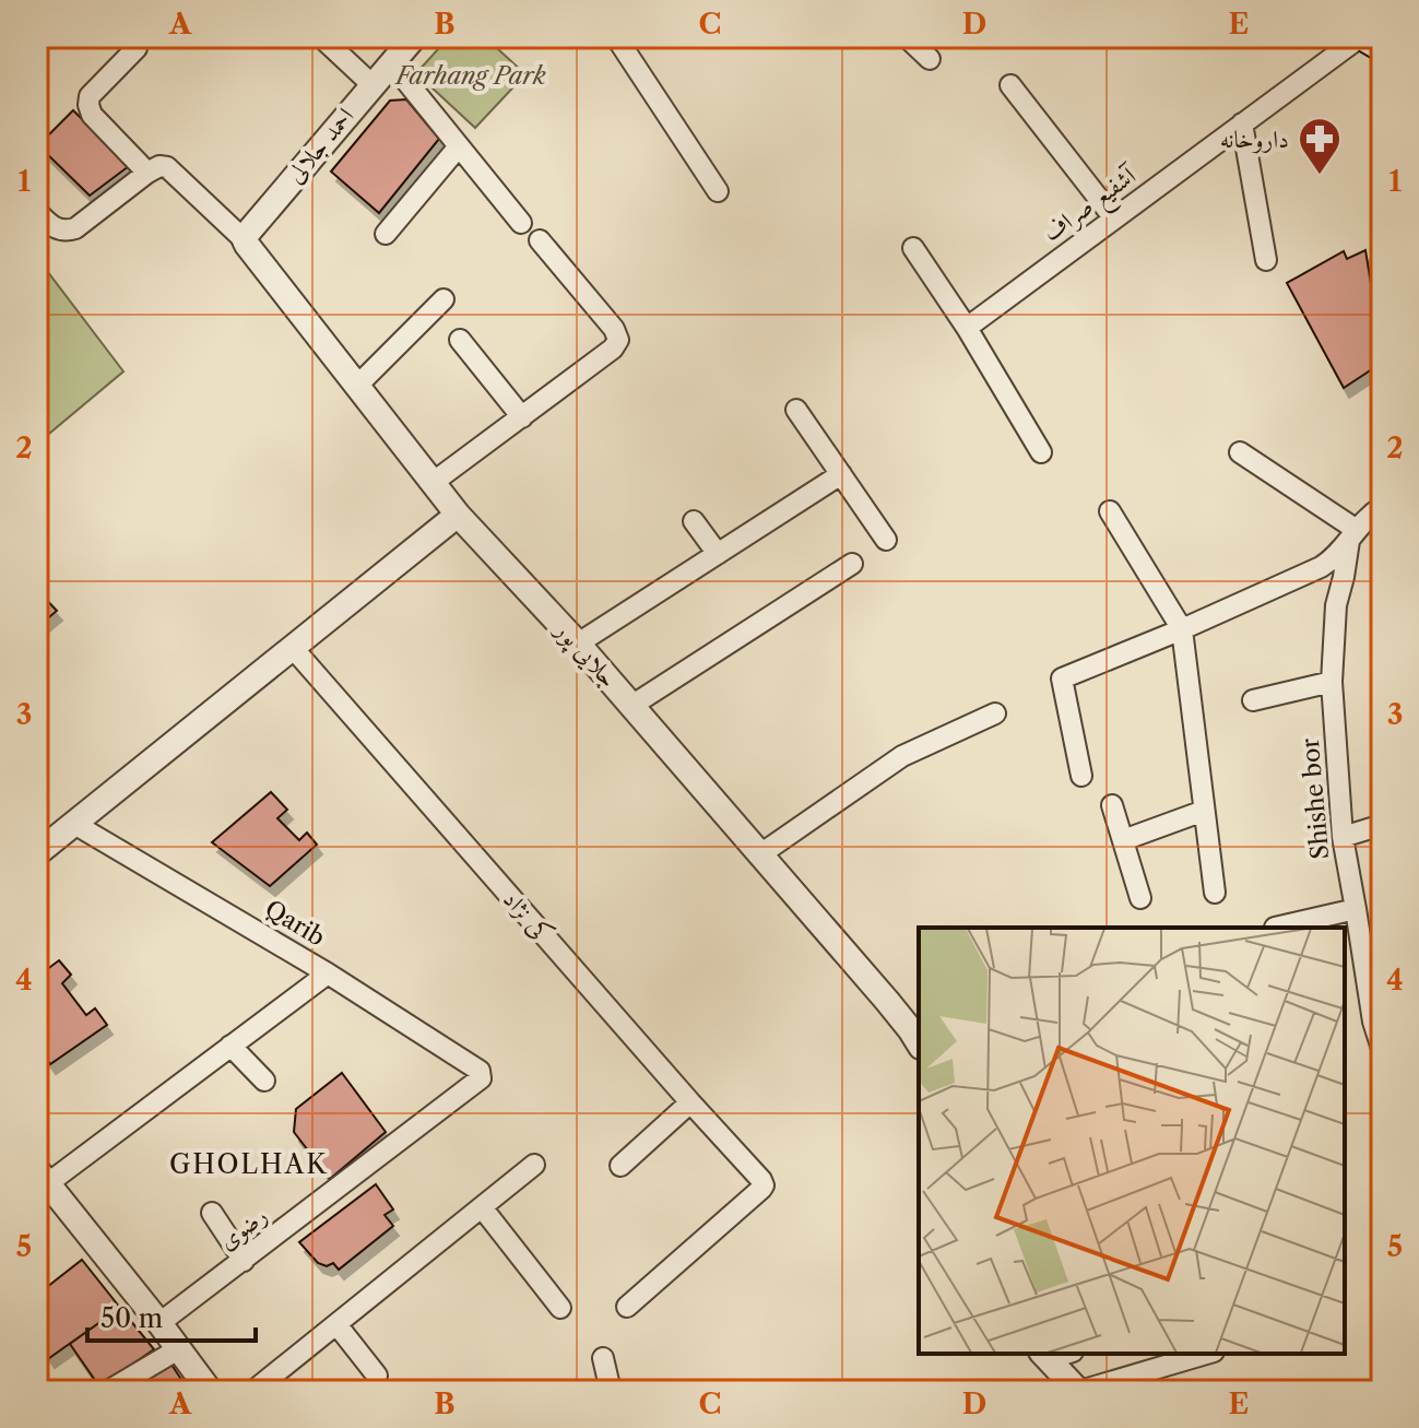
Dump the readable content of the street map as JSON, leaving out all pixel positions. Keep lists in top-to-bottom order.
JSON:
{
  "streets": {
    "street": [
      "احمد جلالی",
      "آشفیع صراف",
      "جلایی پور",
      "Shishe bor",
      "کی نژاد",
      "Qarib",
      "رضوی"
    ]
  },
  "crossings": [
    ["احمد جلالی", "جلایی پور"],
    ["Qarib", "رضوی"]
  ],
  "districts": ["GHOLHAK"],
  "parks": ["Farhang Park"],
  "places": {
    "pharmacy": ["داروخانه"]
  },
  "scale_bar": "50 m",
  "grid": {
    "columns": [
      "A",
      "B",
      "C",
      "D",
      "E"
    ],
    "rows": [
      "1",
      "2",
      "3",
      "4",
      "5"
    ]
  }
}
